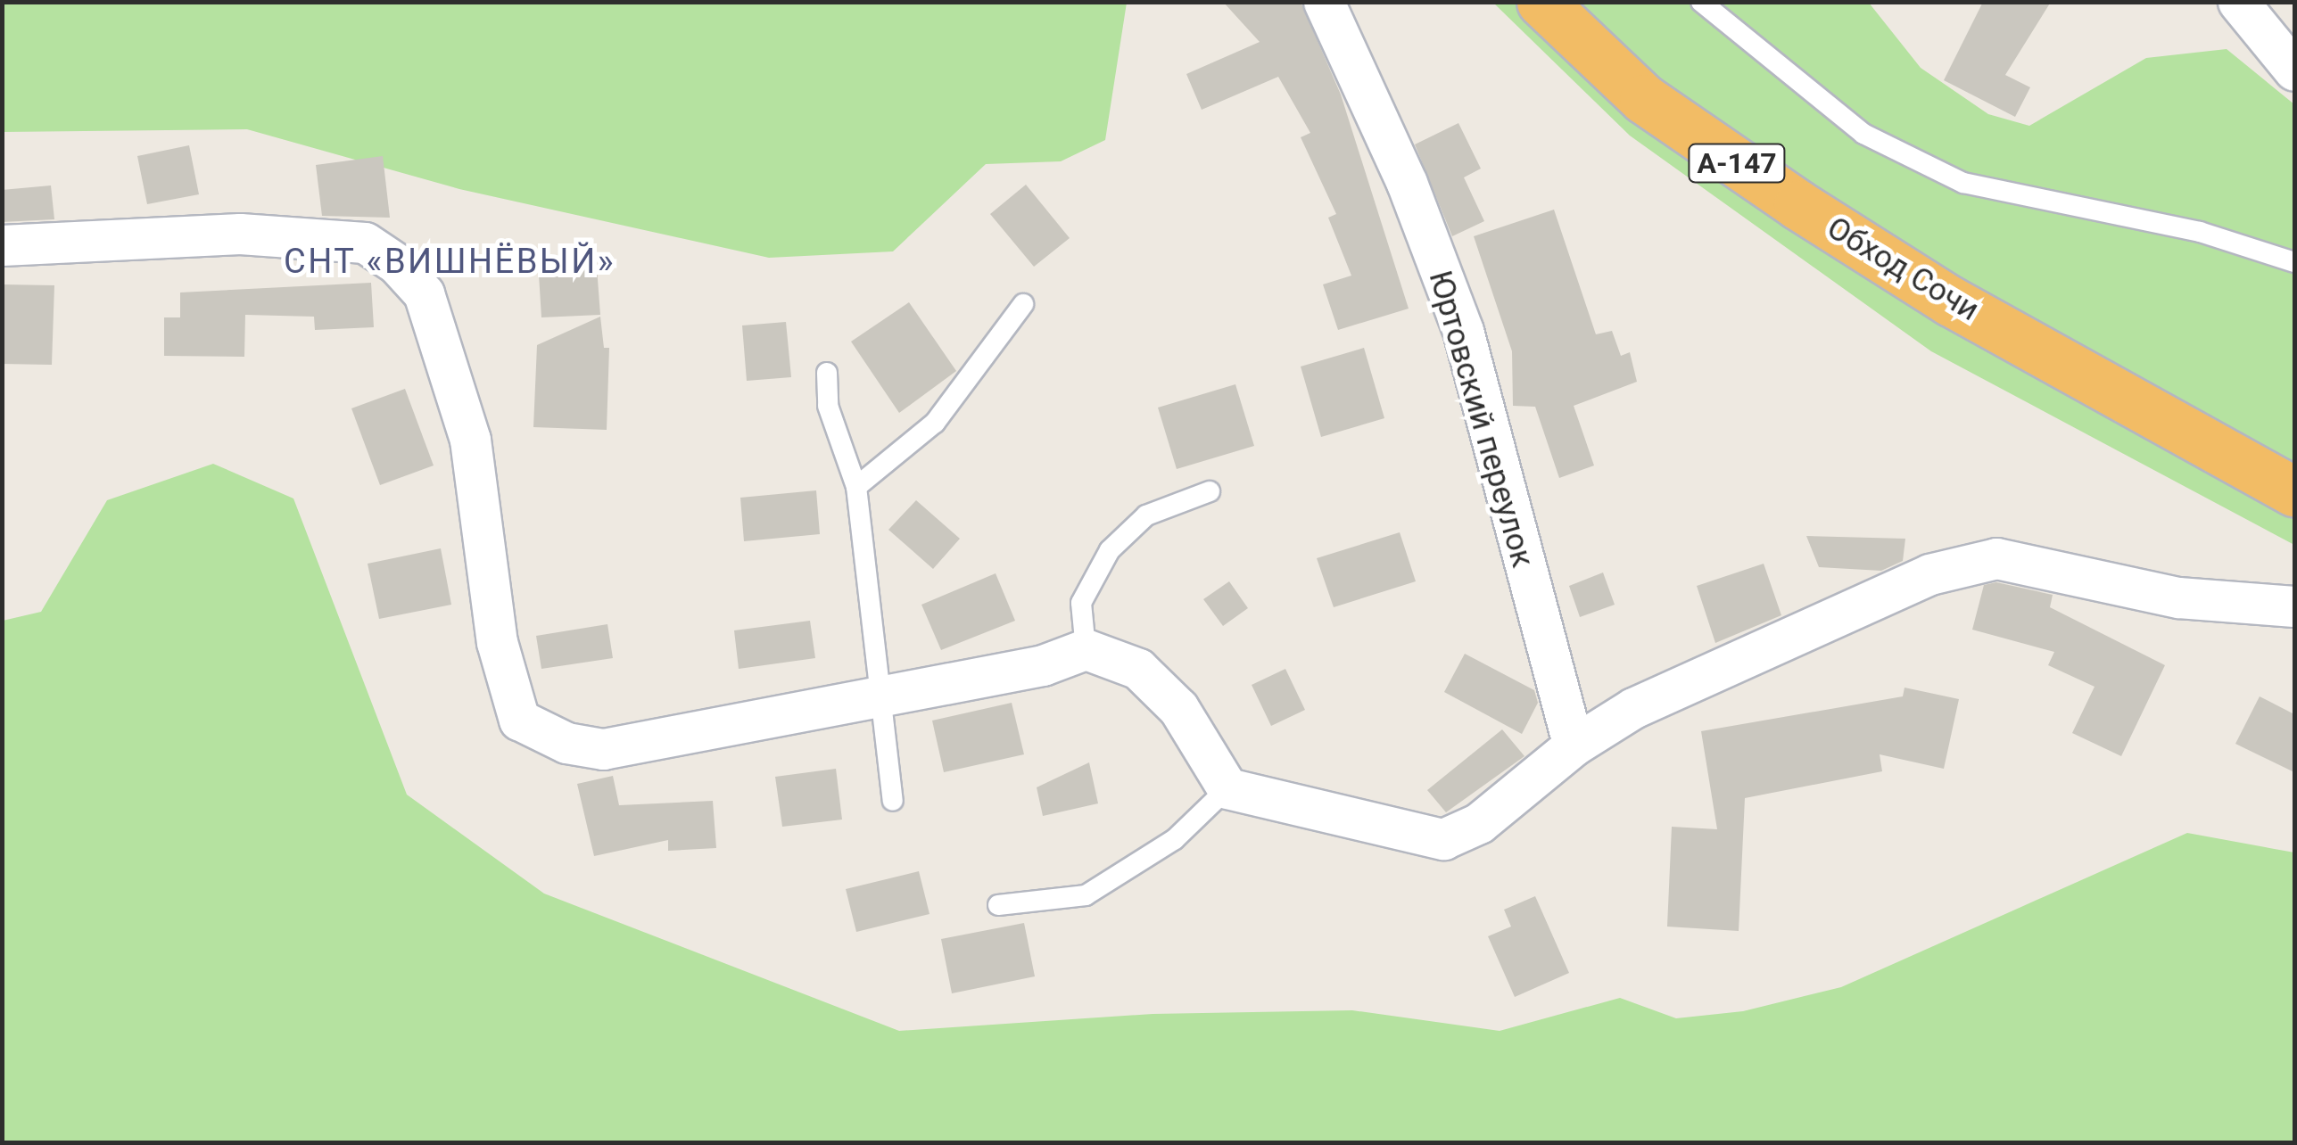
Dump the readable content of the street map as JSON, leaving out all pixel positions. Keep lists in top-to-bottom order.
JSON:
{
  "streets": {
    "highway": ["А-147", "Обход Сочи"],
    "street": ["Юртовский переулок"]
  },
  "districts": ["СНТ «ВИШНЁВЫЙ»"]
}
